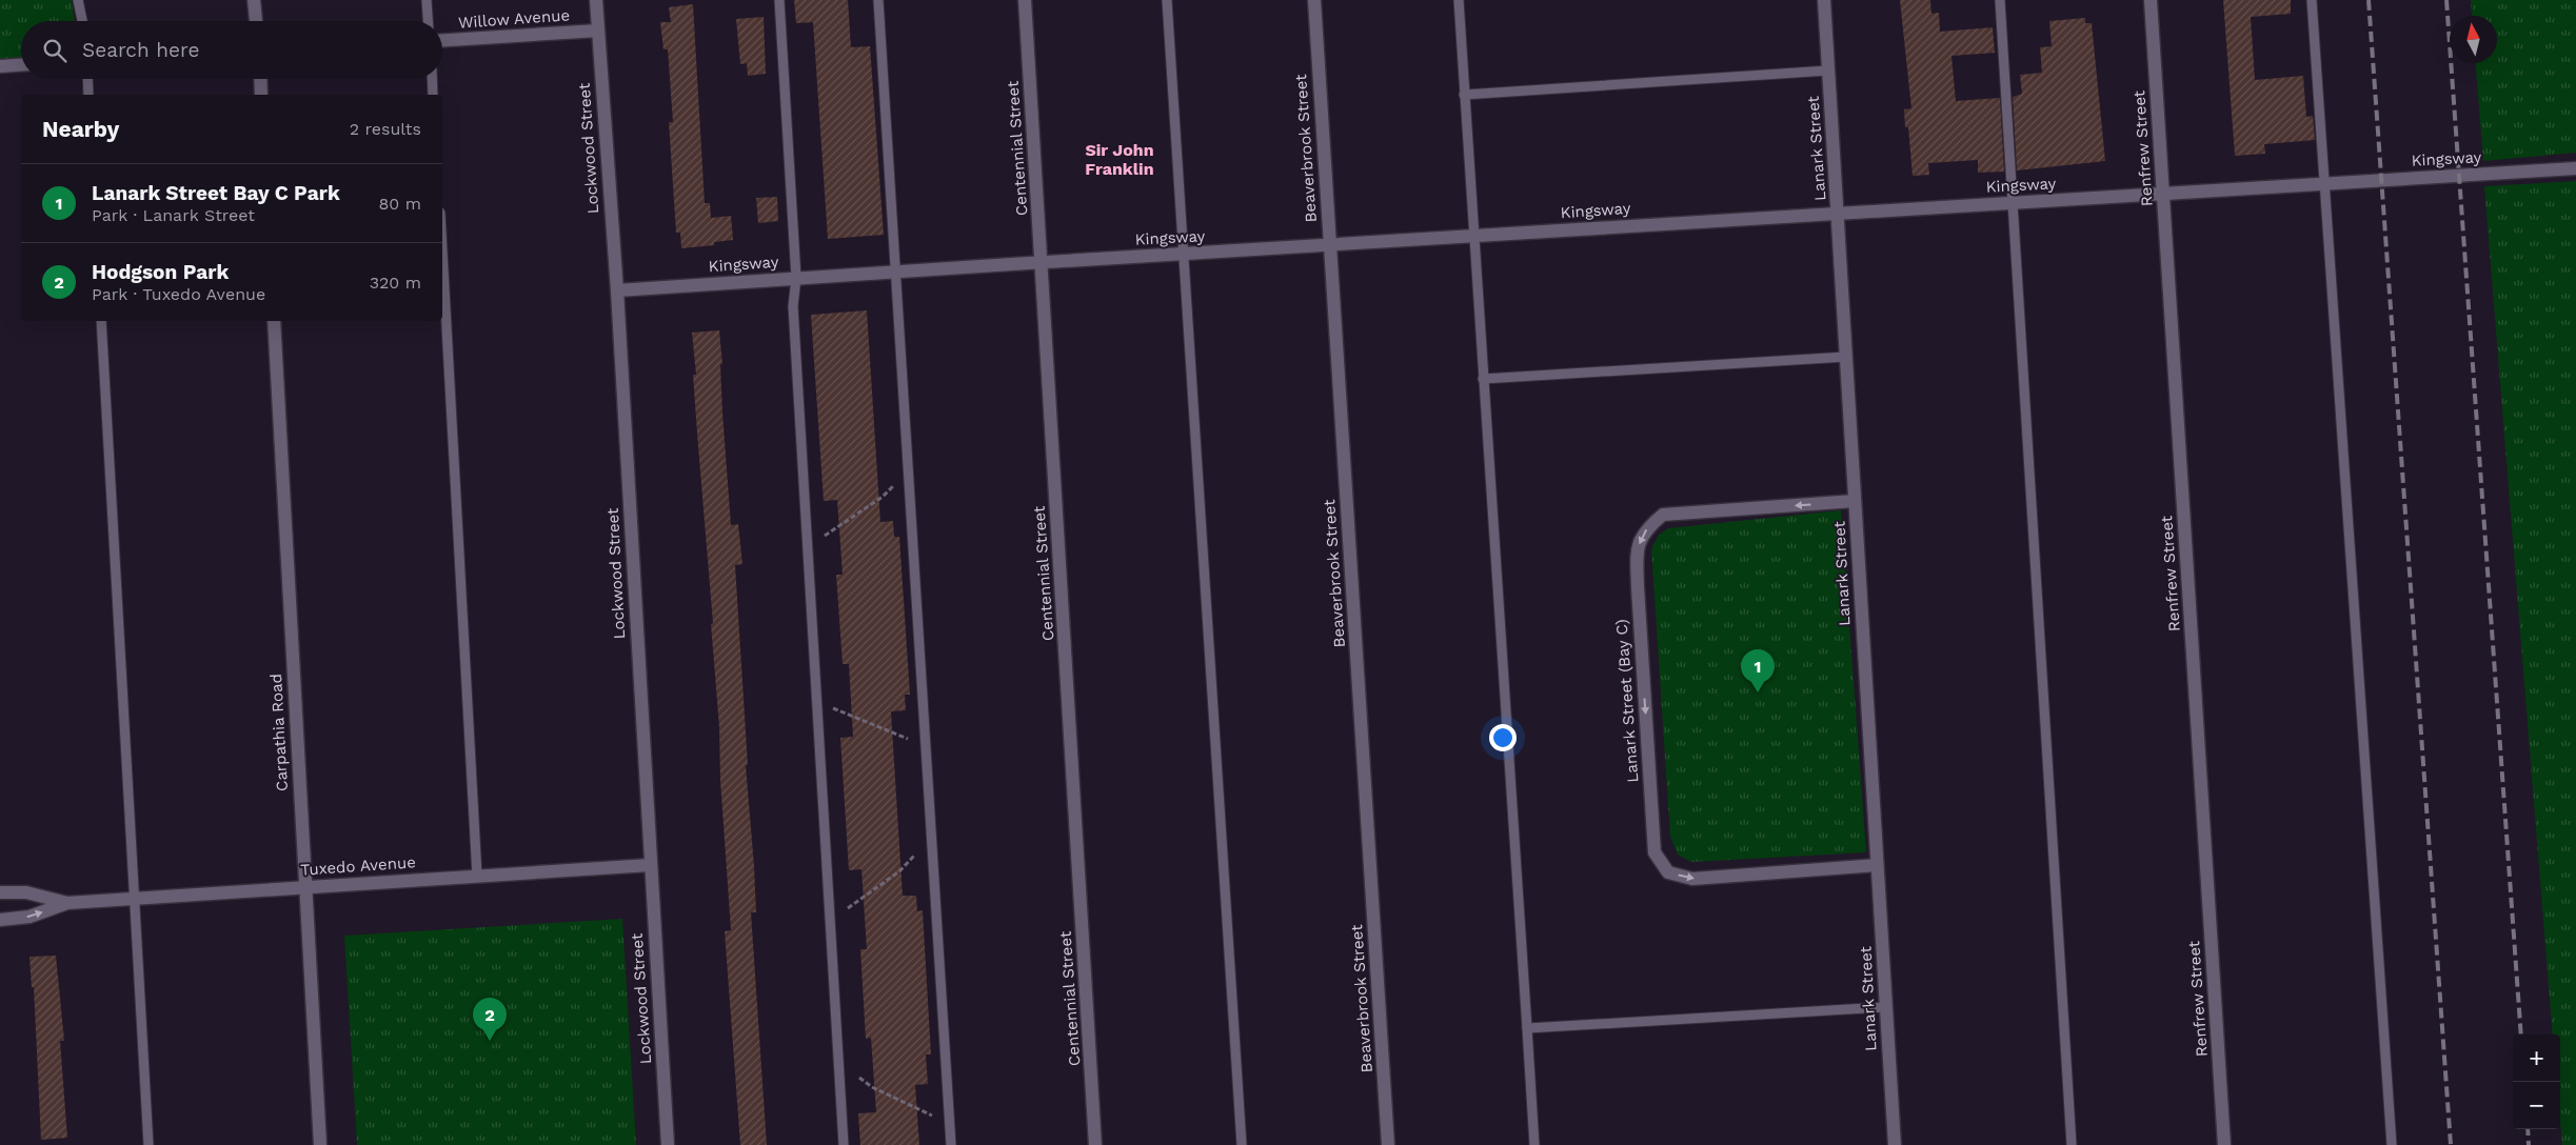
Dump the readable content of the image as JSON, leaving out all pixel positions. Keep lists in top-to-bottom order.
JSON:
{
  "streets": {
    "street": [
      "Willow Avenue",
      "Lockwood Street",
      "Centennial Street",
      "Beaverbrook Street",
      "Lanark Street",
      "Renfrew Street",
      "Kingsway",
      "Lanark Street (Bay C)",
      "Carpathia Road",
      "Tuxedo Avenue"
    ]
  },
  "crossings": [
    ["Willow Avenue", "Lockwood Street"],
    ["Lockwood Street", "Kingsway"],
    ["Lockwood Street", "Tuxedo Avenue"],
    ["Centennial Street", "Kingsway"],
    ["Beaverbrook Street", "Kingsway"],
    ["Lanark Street", "Kingsway"],
    ["Lanark Street", "Lanark Street (Bay C)"],
    ["Renfrew Street", "Kingsway"],
    ["Carpathia Road", "Tuxedo Avenue"]
  ],
  "districts": ["Sir John Franklin"],
  "north": "top",
  "page": {
    "search": "Search here",
    "heading": ["Nearby", "2 results"],
    "list": [
      {
        "mark": "1",
        "name": "Lanark Street Bay C Park",
        "note": "Park · Lanark Street",
        "value": "80 m"
      },
      {
        "mark": "2",
        "name": "Hodgson Park",
        "note": "Park · Tuxedo Avenue",
        "value": "320 m"
      }
    ],
    "pins": ["1", "2"],
    "map_buttons": ["+", "−"]
  }
}
